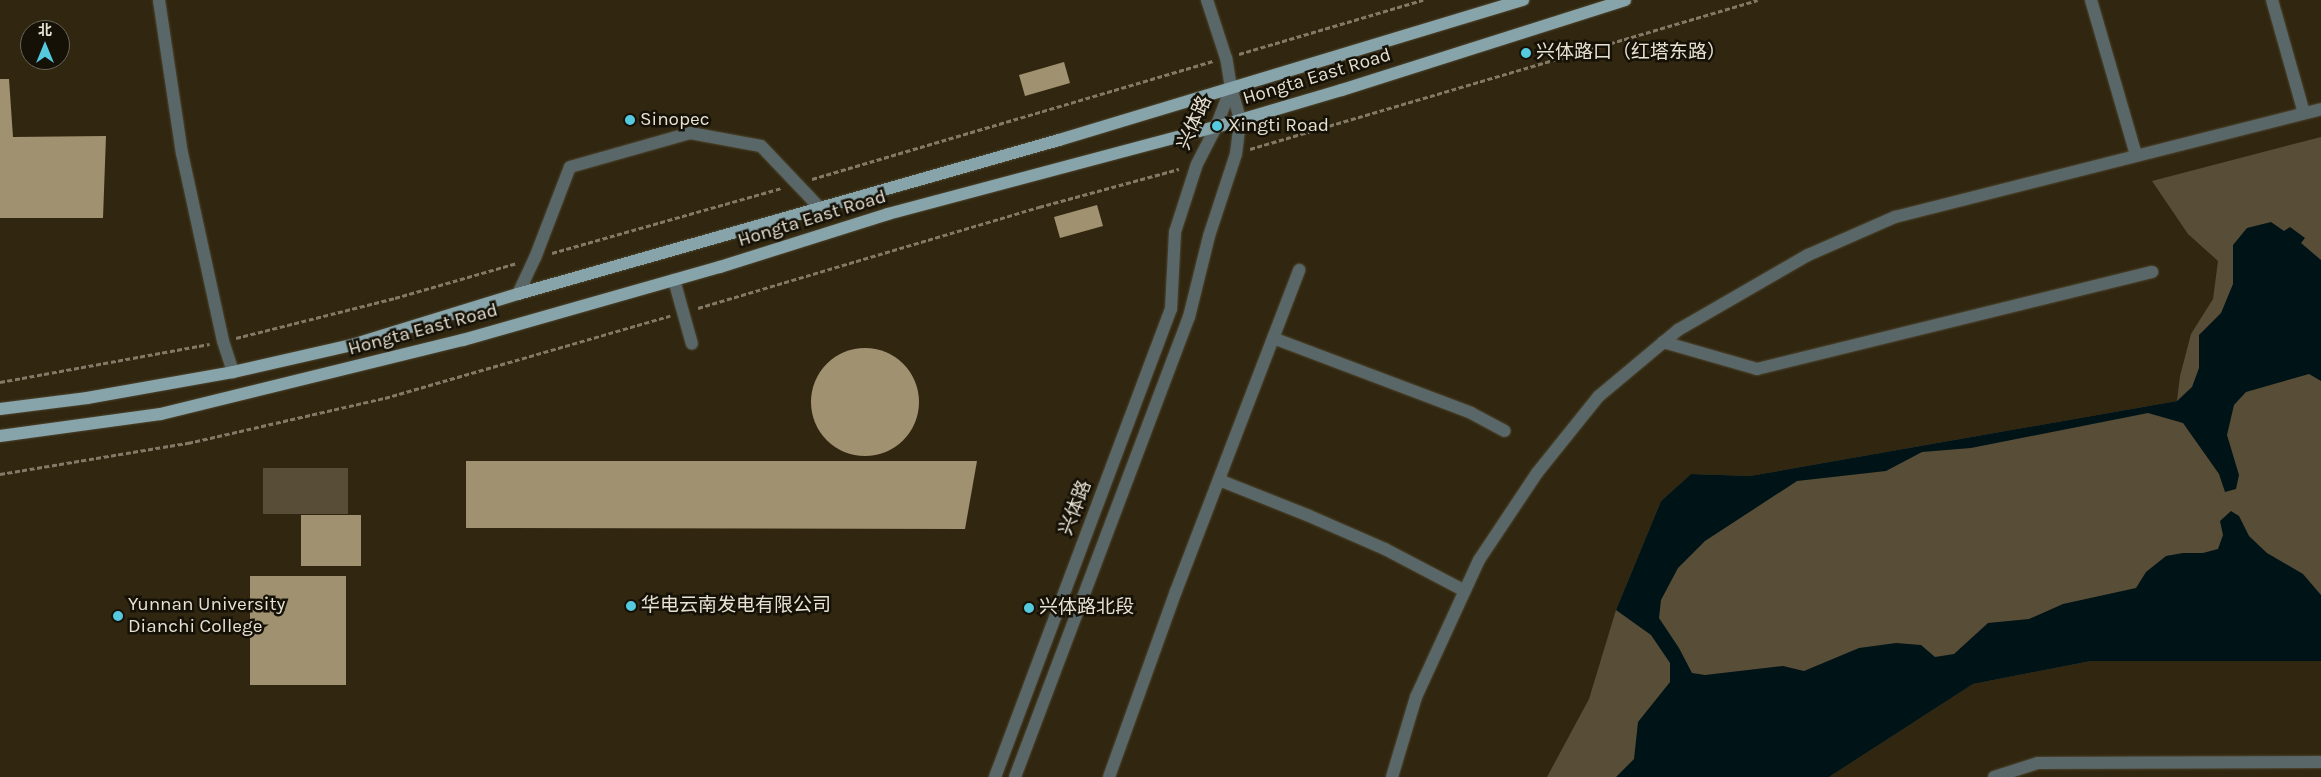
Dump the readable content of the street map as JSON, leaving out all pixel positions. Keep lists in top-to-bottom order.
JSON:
{
  "streets": {
    "main road": ["Hongta East Road"],
    "street": ["兴体路"]
  },
  "crossings": [
    ["Hongta East Road", "兴体路"]
  ],
  "places": [
    "兴体路口（红塔东路）",
    "Sinopec",
    "Xingti Road",
    "华电云南发电有限公司",
    "兴体路北段",
    "Yunnan University Dianchi College"
  ],
  "north": "top"
}
